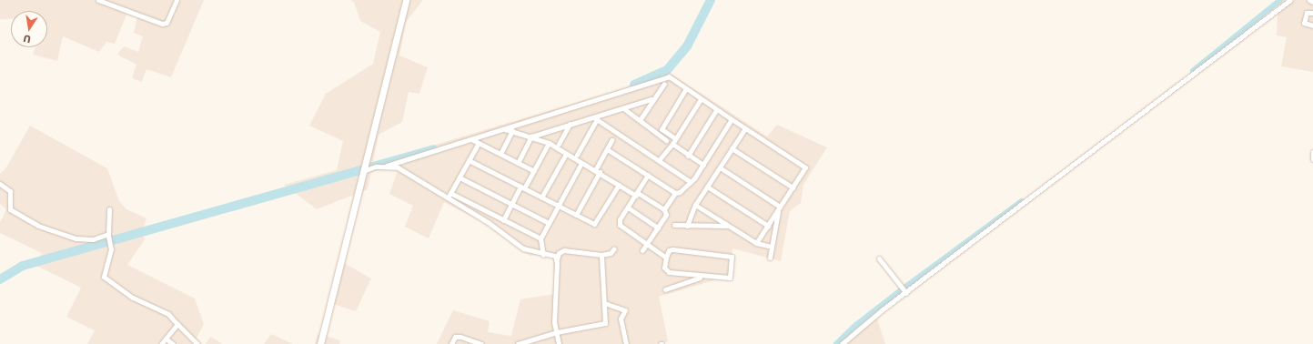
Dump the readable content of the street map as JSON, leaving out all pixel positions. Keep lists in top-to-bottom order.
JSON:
{
  "north": "bottom"
}
